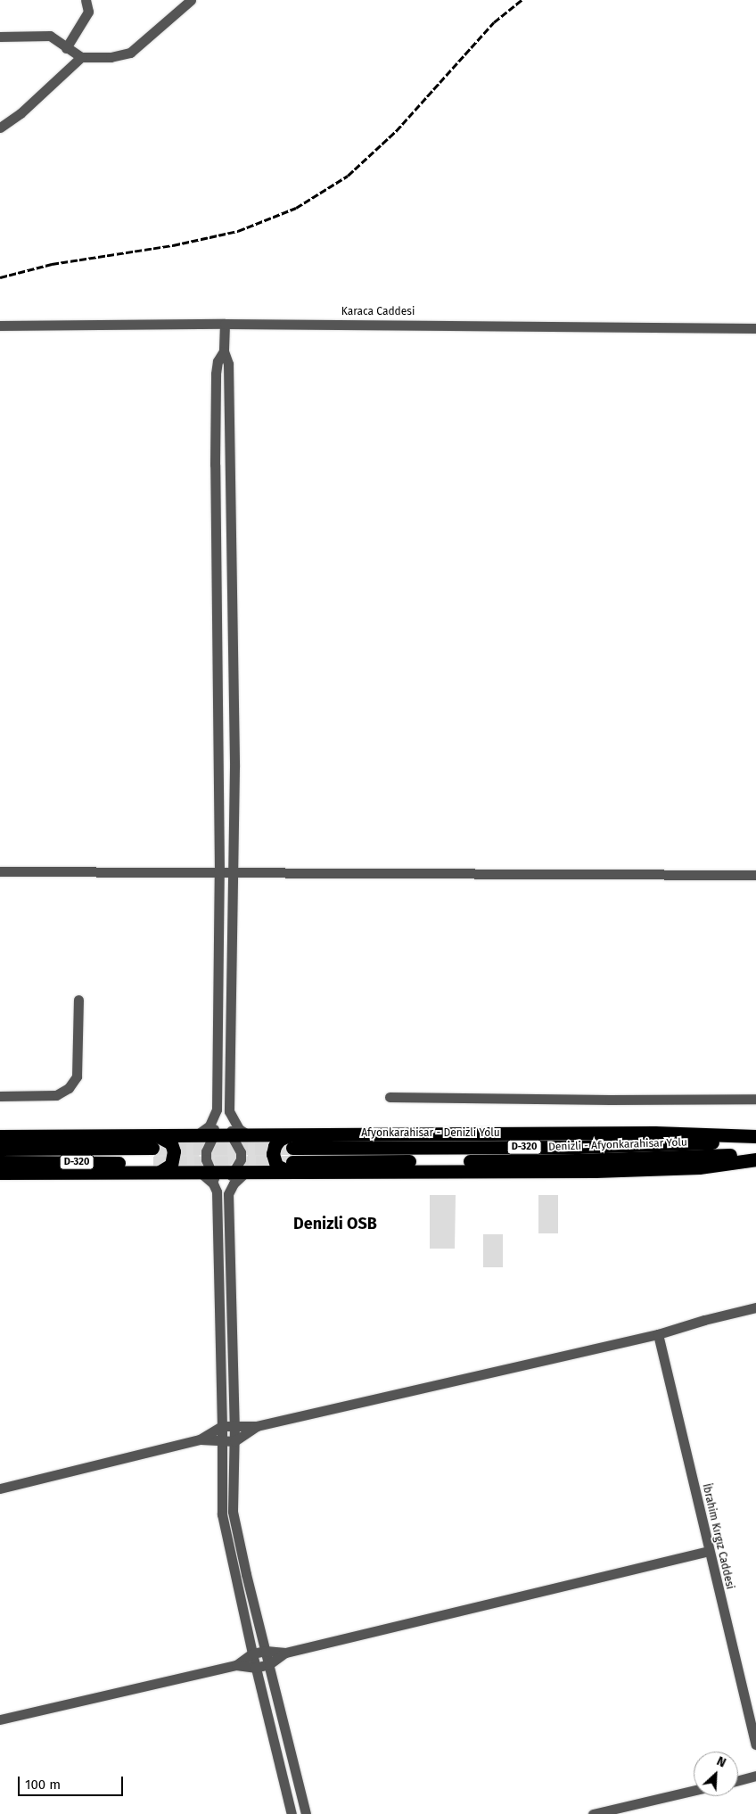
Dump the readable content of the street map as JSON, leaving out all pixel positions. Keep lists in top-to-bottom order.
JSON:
{
  "streets": {
    "highway": ["Afyonkarahisar - Denizli Yolu", "Denizli - Afyonkarahisar Yolu", "D-320"],
    "street": ["Karaca Caddesi", "İbrahim Kırgız Caddesi"]
  },
  "districts": ["Denizli OSB"],
  "scale_bar": "100 m",
  "north": "top right"
}
